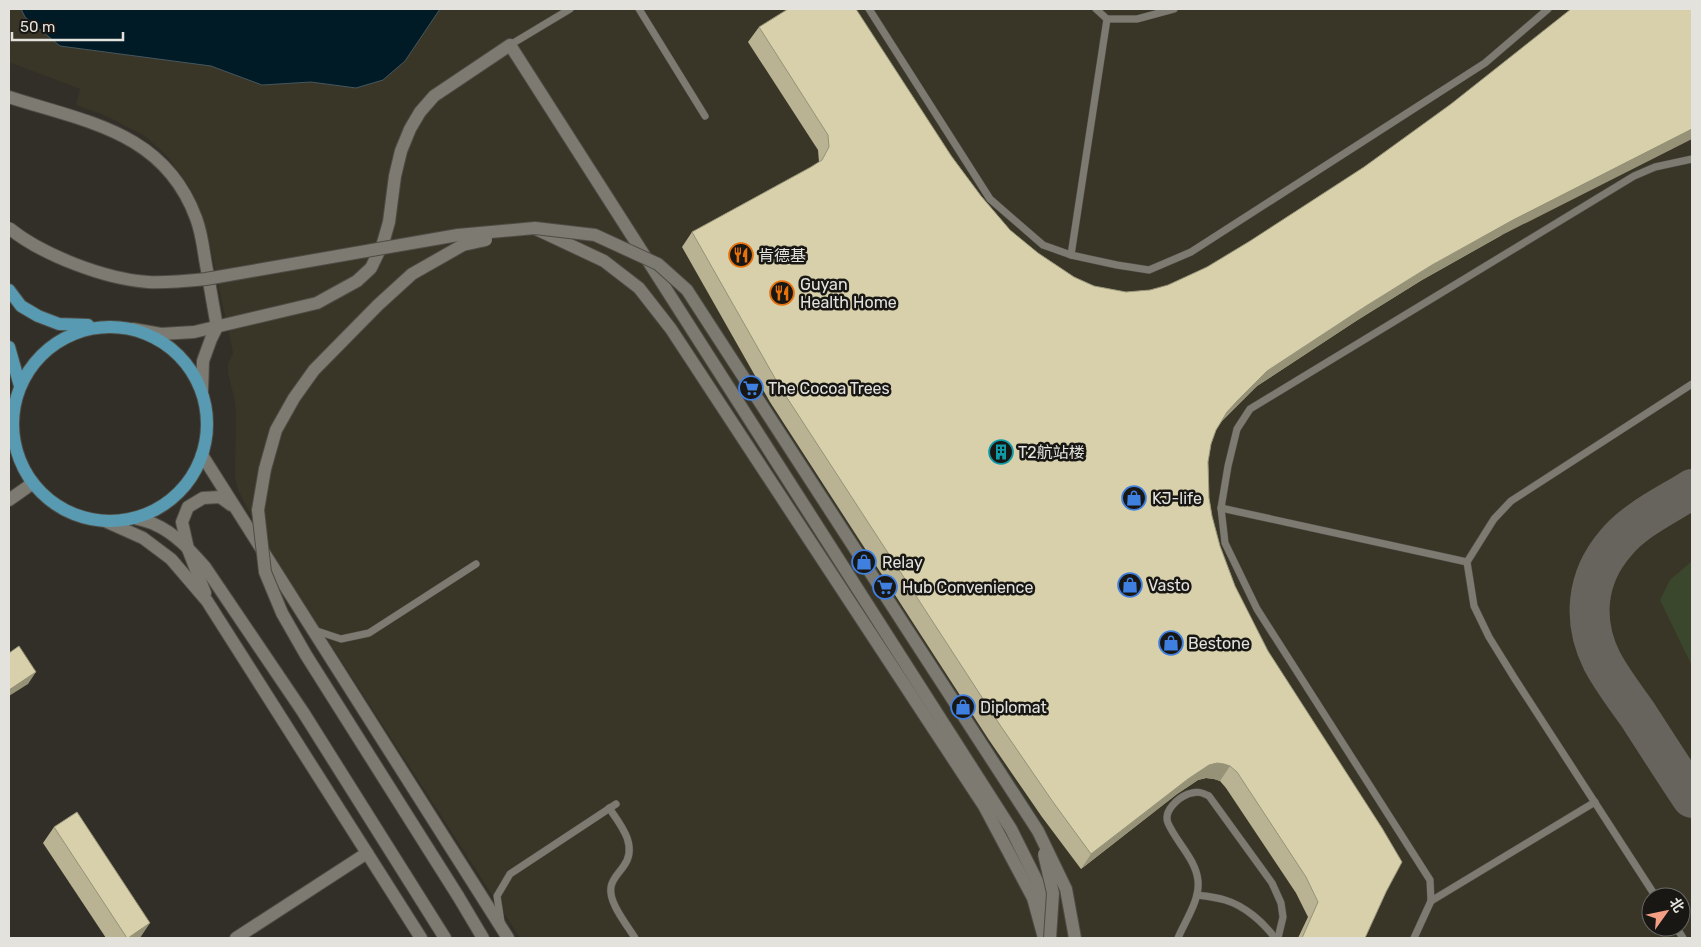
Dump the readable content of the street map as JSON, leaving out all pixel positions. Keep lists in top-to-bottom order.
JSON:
{
  "places": {
    "restaurant": ["肯德基", "Guyan Health Home"],
    "supermarket": ["The Cocoa Trees", "Hub Convenience"],
    "building": ["T2航站楼"],
    "shop": [
      "KJ-life",
      "Relay",
      "Vasto",
      "Bestone",
      "Diplomat"
    ]
  },
  "scale_bar": "50 m",
  "north": "top right"
}
